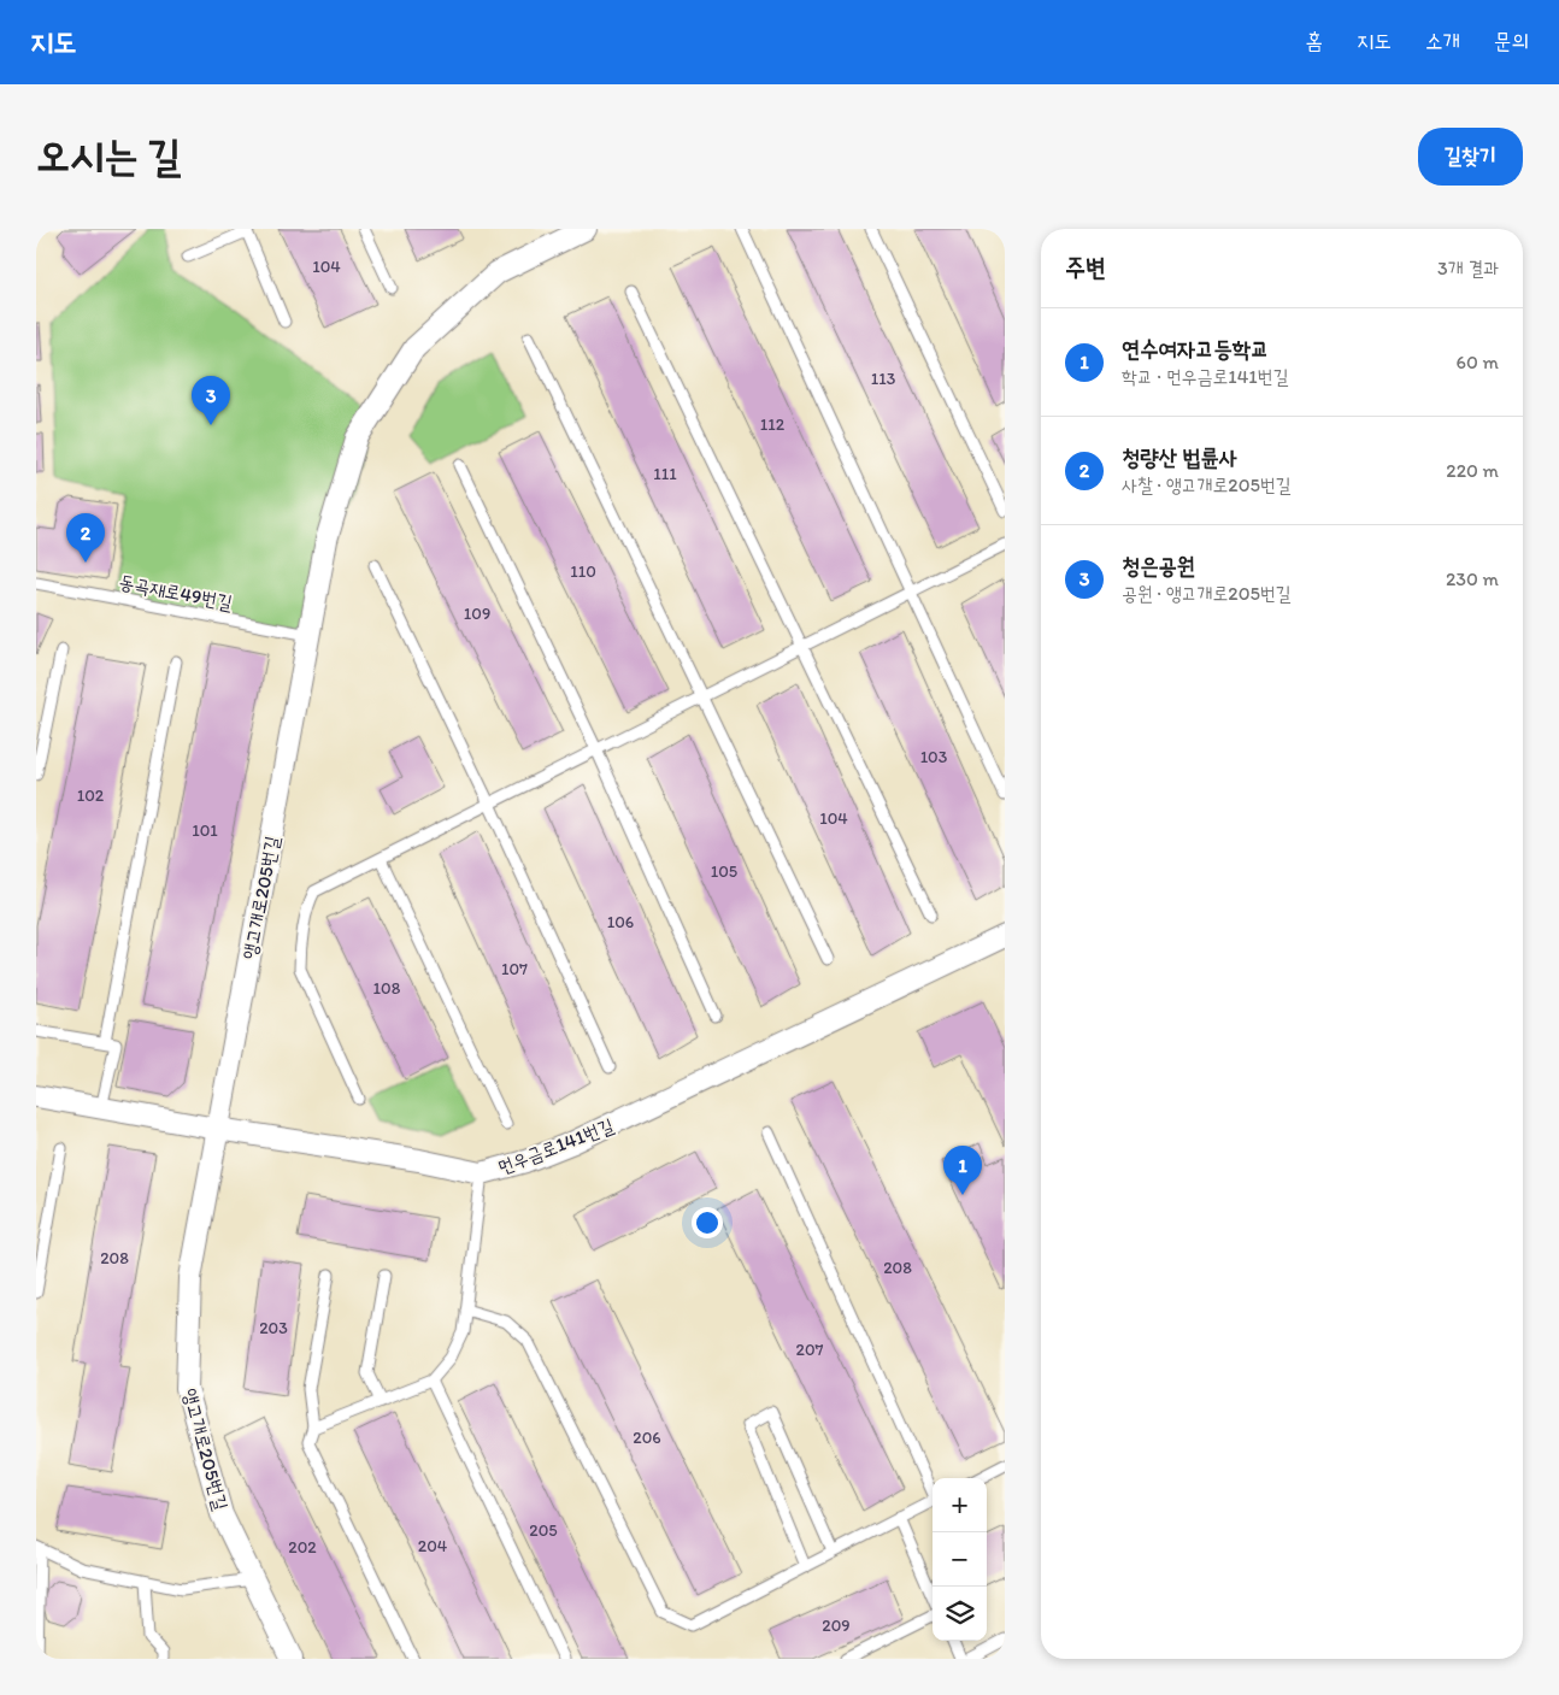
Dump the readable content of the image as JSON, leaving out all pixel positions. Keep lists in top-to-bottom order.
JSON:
{
  "streets": {
    "street": ["앵고개로205번길", "먼우금로141번길"],
    "lane": ["동곡재로49번길"]
  },
  "crossings": [
    ["동곡재로49번길", "앵고개로205번길"],
    ["앵고개로205번길", "먼우금로141번길"]
  ],
  "house_numbers": [
    "104",
    "113",
    "112",
    "111",
    "110",
    "109",
    "103",
    "102",
    "104",
    "101",
    "105",
    "106",
    "107",
    "108",
    "208",
    "208",
    "203",
    "207",
    "206",
    "205",
    "204",
    "202",
    "209"
  ],
  "page": {
    "header": "지도",
    "nav": [
      "홈",
      "지도",
      "소개",
      "문의"
    ],
    "buttons": "길찾기",
    "title": "오시는 길",
    "heading": ["주변", "3개 결과"],
    "list": [
      {
        "mark": "1",
        "name": "연수여자고등학교",
        "note": "학교 · 먼우금로141번길",
        "value": "60 m"
      },
      {
        "mark": "2",
        "name": "청량산 법륜사",
        "note": "사찰 · 앵고개로205번길",
        "value": "220 m"
      },
      {
        "mark": "3",
        "name": "청은공원",
        "note": "공원 · 앵고개로205번길",
        "value": "230 m"
      }
    ],
    "pins": ["3", "2", "1"],
    "map_buttons": ["+", "−"]
  }
}
